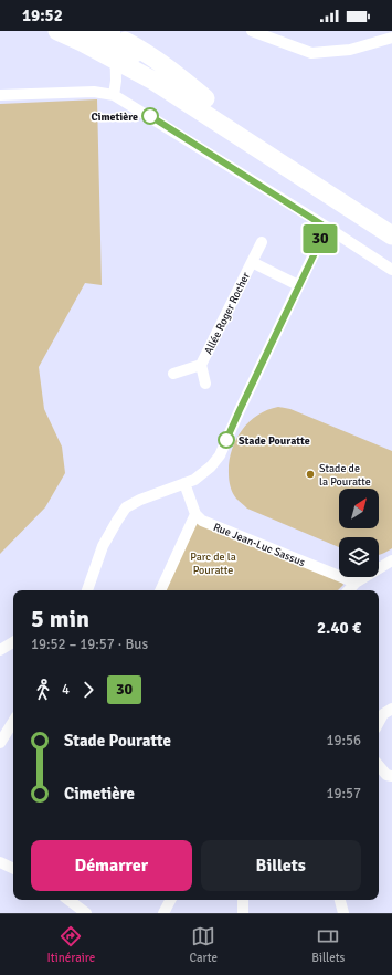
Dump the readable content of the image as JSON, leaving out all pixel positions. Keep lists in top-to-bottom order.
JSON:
{
  "streets": {
    "street": ["Allée Roger Rocher", "Rue Jean-Luc Sassus"]
  },
  "parks": ["Parc de la Pouratte"],
  "places": ["Cimetière", "Stade Pouratte", "Stade de la Pouratte"],
  "lines": ["bus line 30"],
  "north": "top right",
  "page": {
    "status": "19:52",
    "on_map": "30",
    "heading": ["5 min", "19:52 – 19:57 · Bus", "2.40 €"],
    "legs": ["4", "30"],
    "list": [
      {
        "name": "Stade Pouratte",
        "value": "19:56"
      },
      {
        "name": "Cimetière",
        "value": "19:57"
      }
    ],
    "buttons": ["Démarrer", "Billets"],
    "tabs": ["Itinéraire", "Carte", "Billets"]
  }
}
